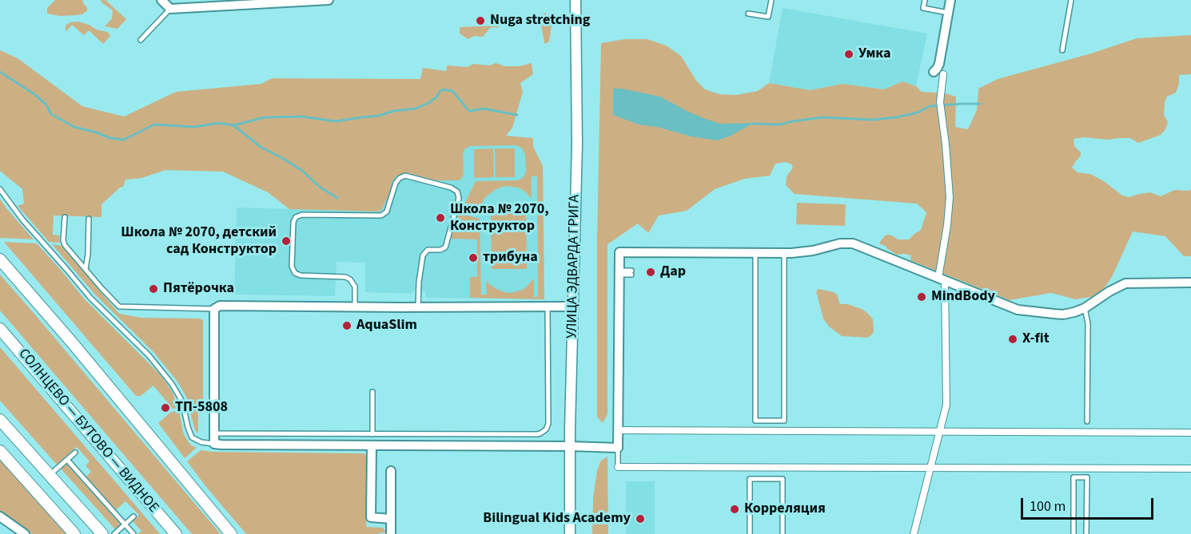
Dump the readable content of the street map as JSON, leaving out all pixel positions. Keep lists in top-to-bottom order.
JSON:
{
  "streets": {
    "main road": ["СОЛНЦЕВО — БУТОВО — ВИДНОЕ"],
    "street": ["УЛИЦА ЭДВАРДА ГРИГА"]
  },
  "places": [
    "Nuga stretching",
    "Умка",
    "Школа № 2070, Конструктор",
    "Школа № 2070, детский сад Конструктор",
    "трибуна",
    "Дар",
    "Пятёрочка",
    "MindBody",
    "AquaSlim",
    "X-fit",
    "ТП-5808",
    "Корреляция",
    "Bilingual Kids Academy"
  ],
  "scale_bar": "100 m"
}
